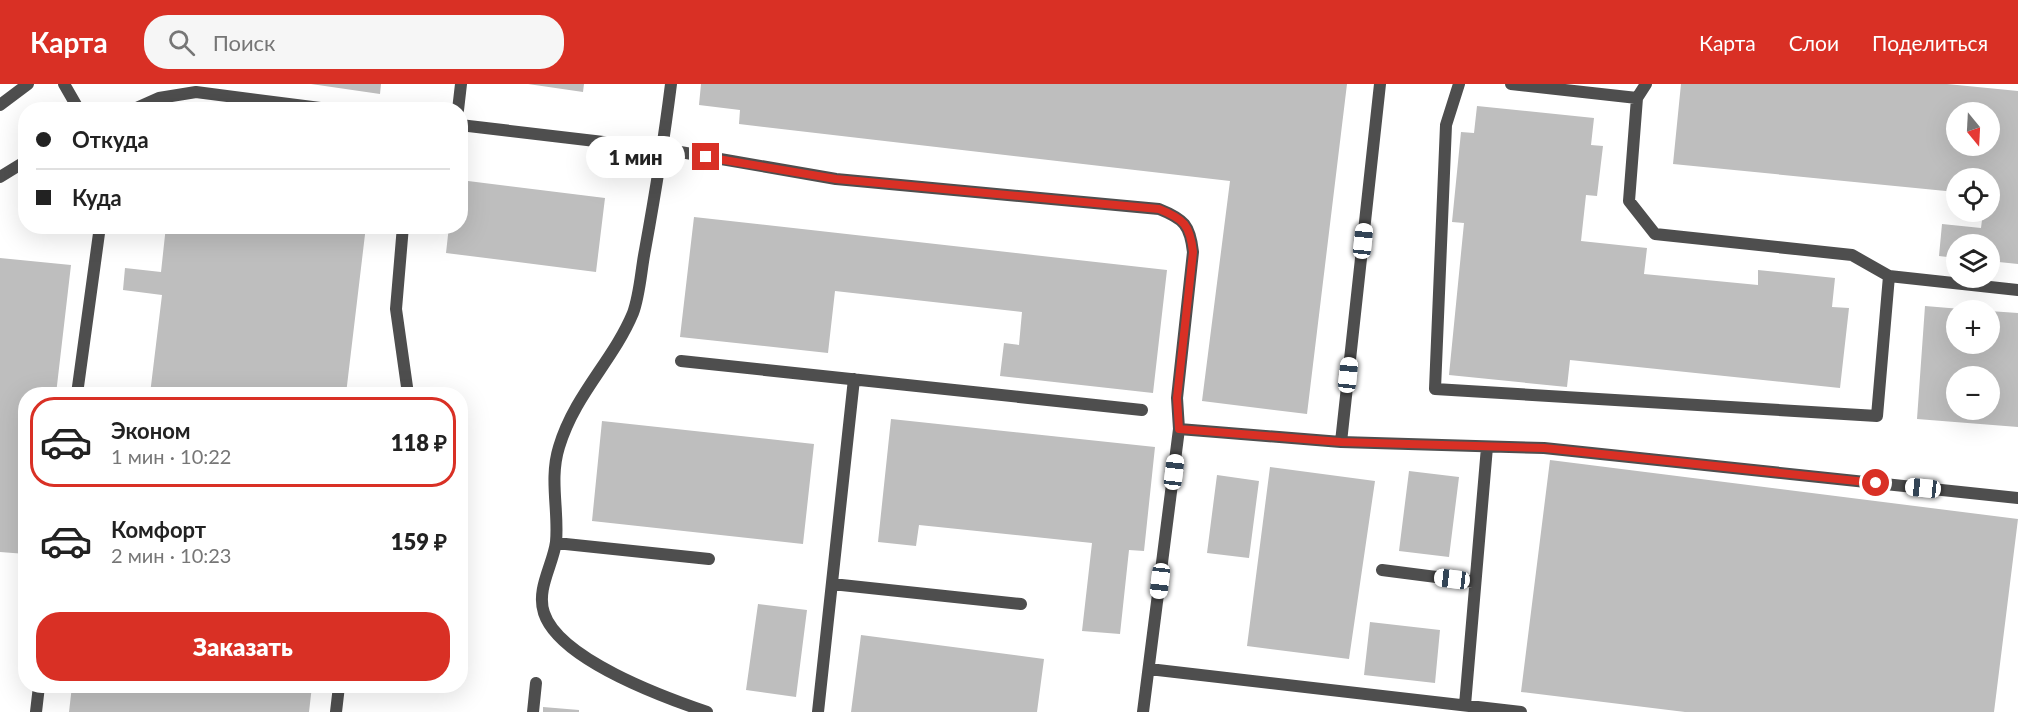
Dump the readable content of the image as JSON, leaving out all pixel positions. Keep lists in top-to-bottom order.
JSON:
{
  "north": "bottom",
  "page": {
    "header": "Карта",
    "search": "Поиск",
    "nav": ["Карта", "Слои", "Поделиться"],
    "map_buttons": ["+", "−"],
    "banner": ["Откуда", "Куда"],
    "bubble": "1 мин",
    "list": [
      {
        "name": "Эконом",
        "note": "1 мин · 10:22",
        "value": "118 ₽"
      },
      {
        "name": "Комфорт",
        "note": "2 мин · 10:23",
        "value": "159 ₽"
      }
    ],
    "buttons": "Заказать"
  }
}
